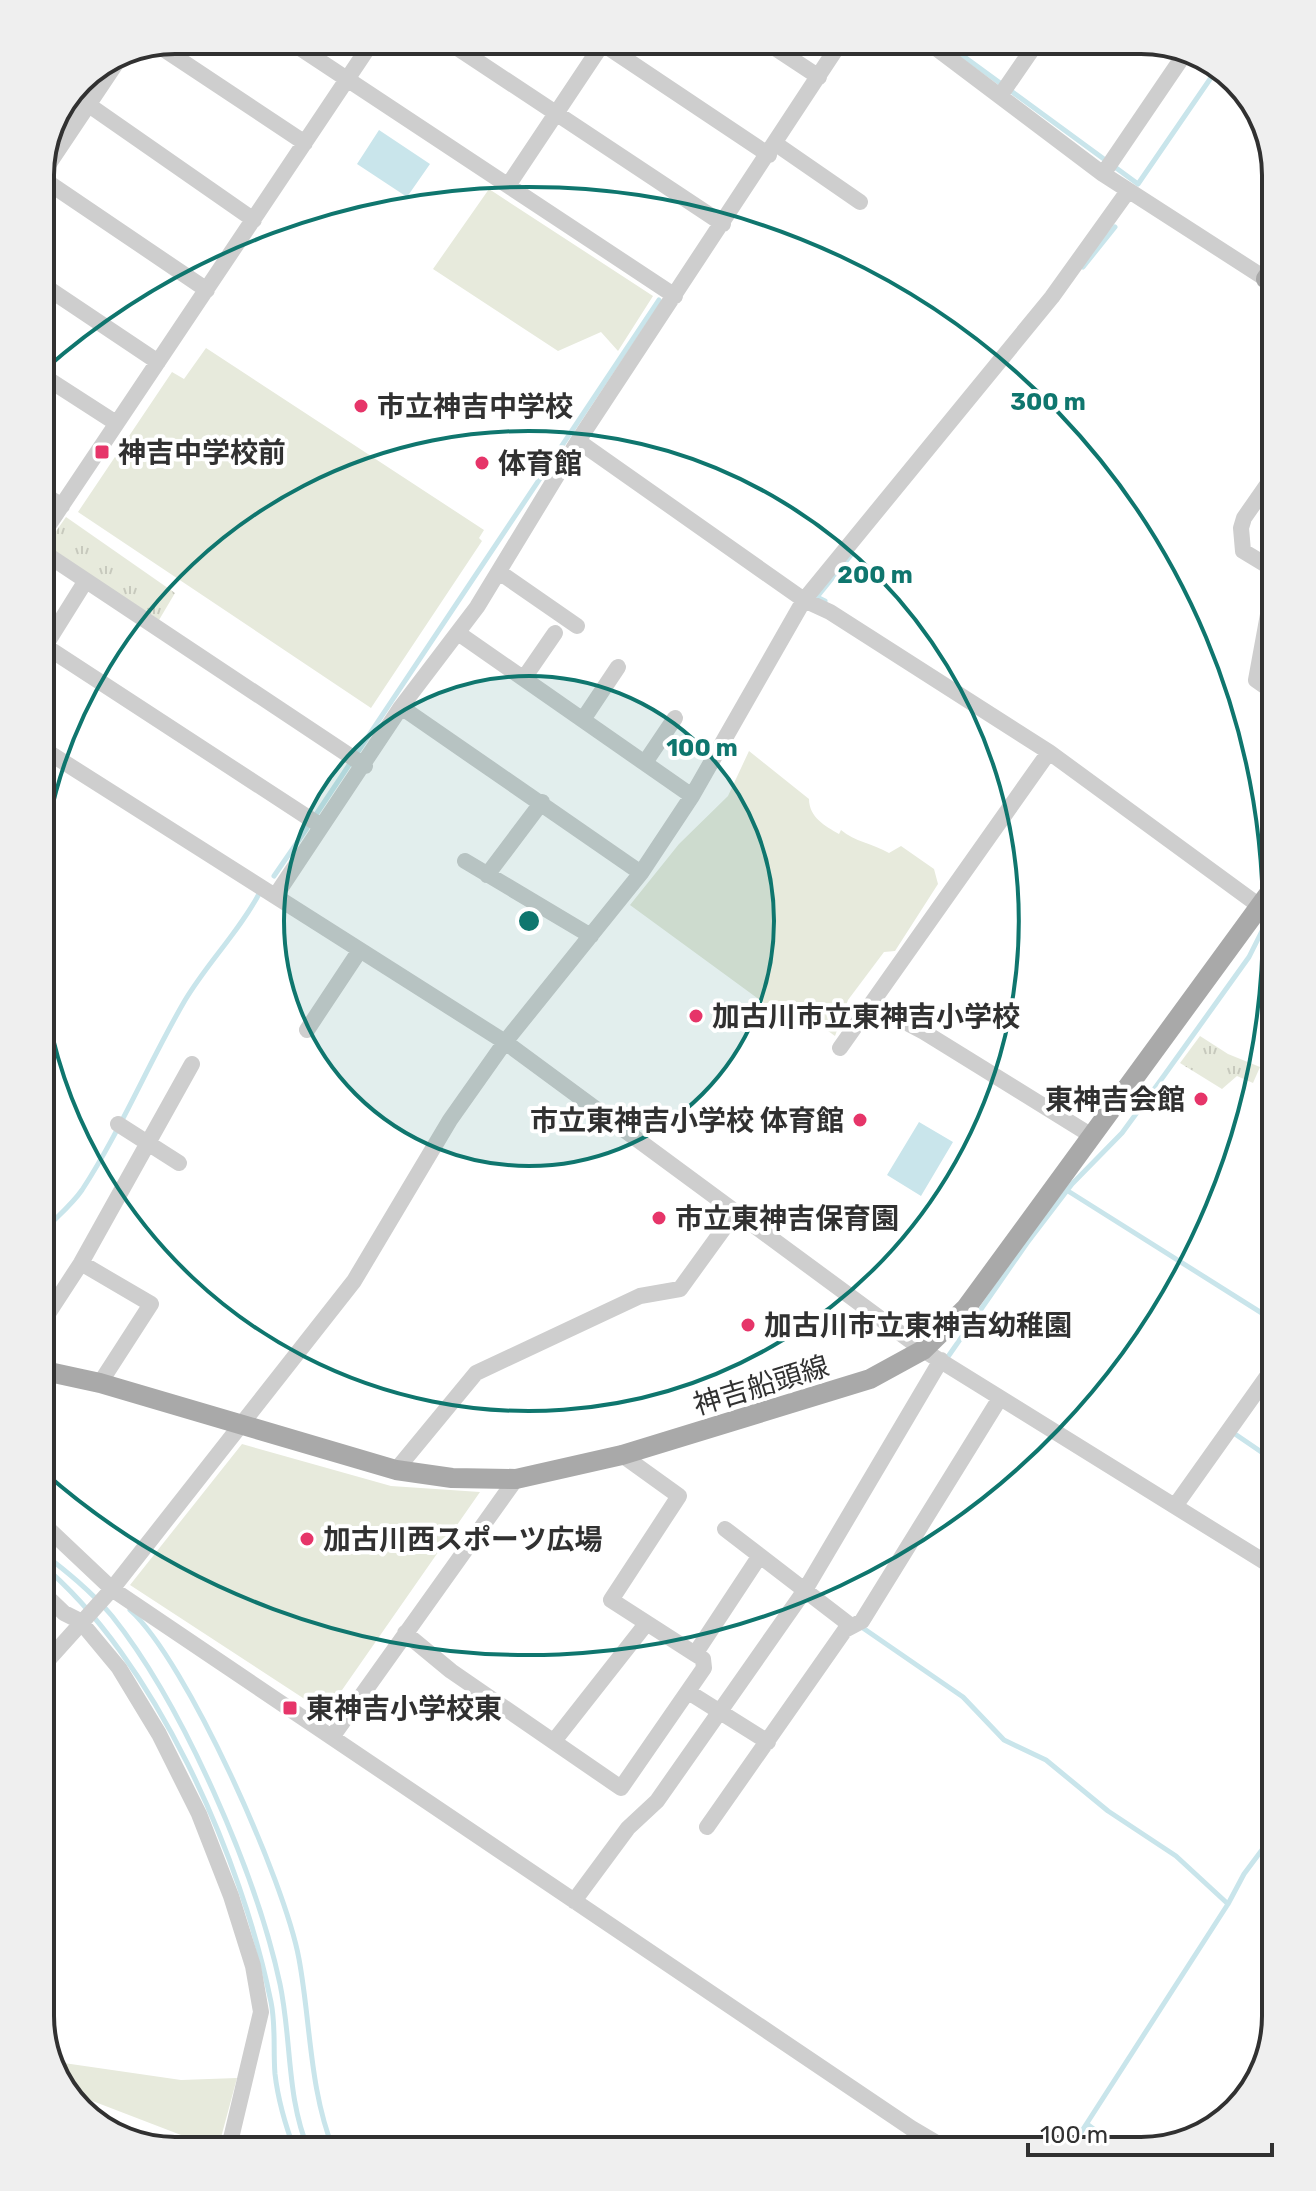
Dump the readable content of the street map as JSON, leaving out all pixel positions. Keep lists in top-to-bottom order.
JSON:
{
  "streets": {
    "main road": ["神吉船頭線"]
  },
  "places": {
    "other": [
      "市立神吉中学校",
      "体育館",
      "加古川市立東神吉小学校",
      "東神吉会館",
      "市立東神吉小学校 体育館",
      "市立東神吉保育園",
      "加古川市立東神吉幼稚園",
      "加古川西スポーツ広場"
    ],
    "transit": ["神吉中学校前", "東神吉小学校東"]
  },
  "scale_bar": "100 m",
  "rings": ["300 m", "200 m", "100 m"]
}
